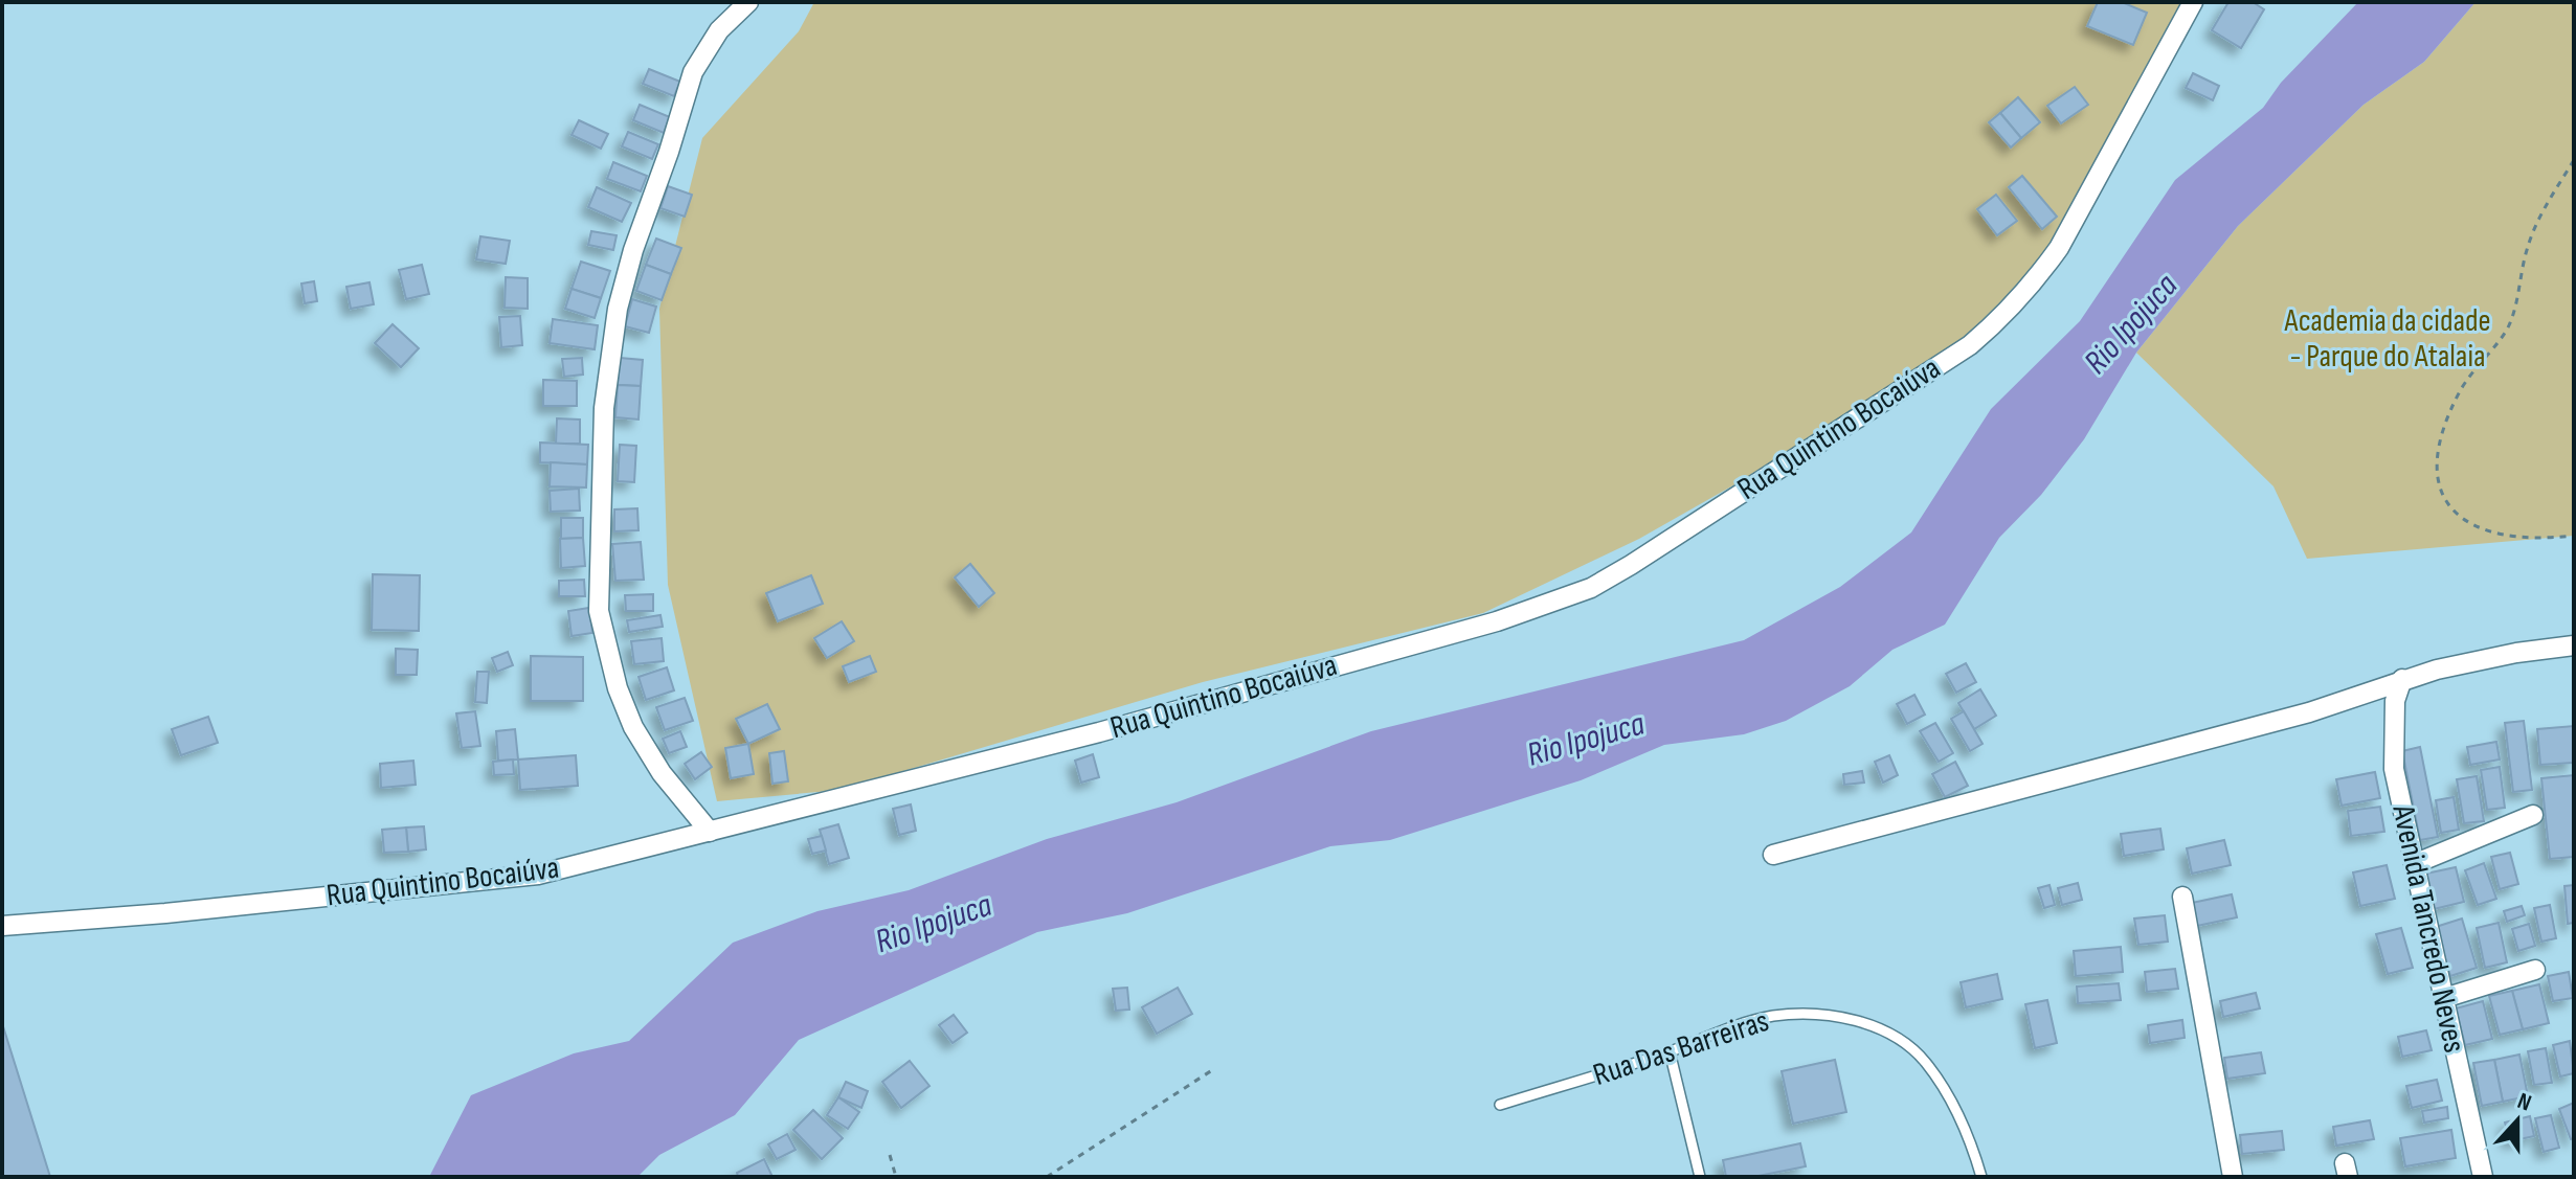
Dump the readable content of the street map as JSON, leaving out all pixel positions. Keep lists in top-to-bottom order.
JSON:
{
  "streets": {
    "street": ["Rua Quintino Bocaiúva", "Avenida Tancredo Neves"],
    "lane": ["Rua Das Barreiras"]
  },
  "water": ["Rio Ipojuca"],
  "parks": ["Academia da cidade - Parque do Atalaia"],
  "north": "top"
}
